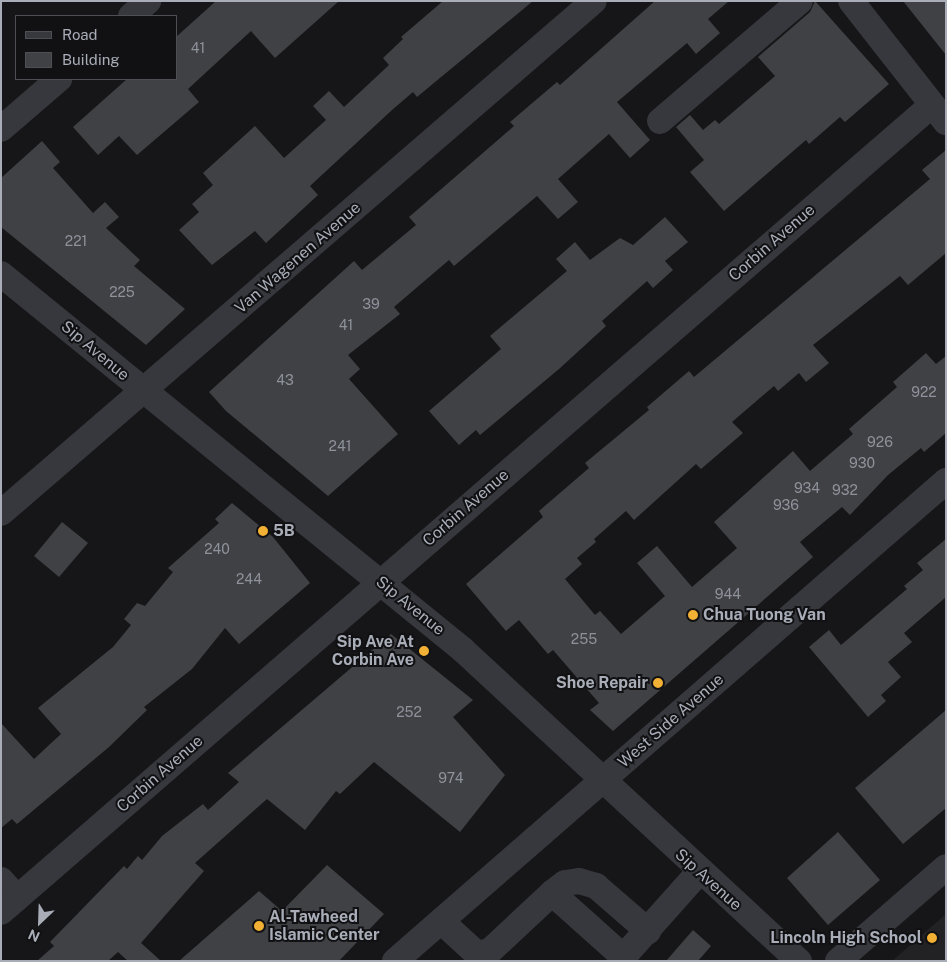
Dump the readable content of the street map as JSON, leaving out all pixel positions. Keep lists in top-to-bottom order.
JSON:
{
  "streets": {
    "street": [
      "Corbin Avenue",
      "Van Wagenen Avenue",
      "Sip Avenue",
      "West Side Avenue"
    ]
  },
  "crossings": [
    ["Corbin Avenue", "Sip Avenue"],
    ["Van Wagenen Avenue", "Sip Avenue"],
    ["Sip Avenue", "West Side Avenue"]
  ],
  "places": [
    "5B",
    "Chua Tuong Van",
    "Sip Ave At Corbin Ave",
    "Shoe Repair",
    "Al-Tawheed Islamic Center",
    "Lincoln High School"
  ],
  "house_numbers": [
    "41",
    "221",
    "225",
    "39",
    "41",
    "43",
    "922",
    "926",
    "241",
    "930",
    "934",
    "932",
    "936",
    "240",
    "244",
    "944",
    "255",
    "252",
    "974"
  ],
  "legend": ["Road", "Building"],
  "north": "bottom left"
}
